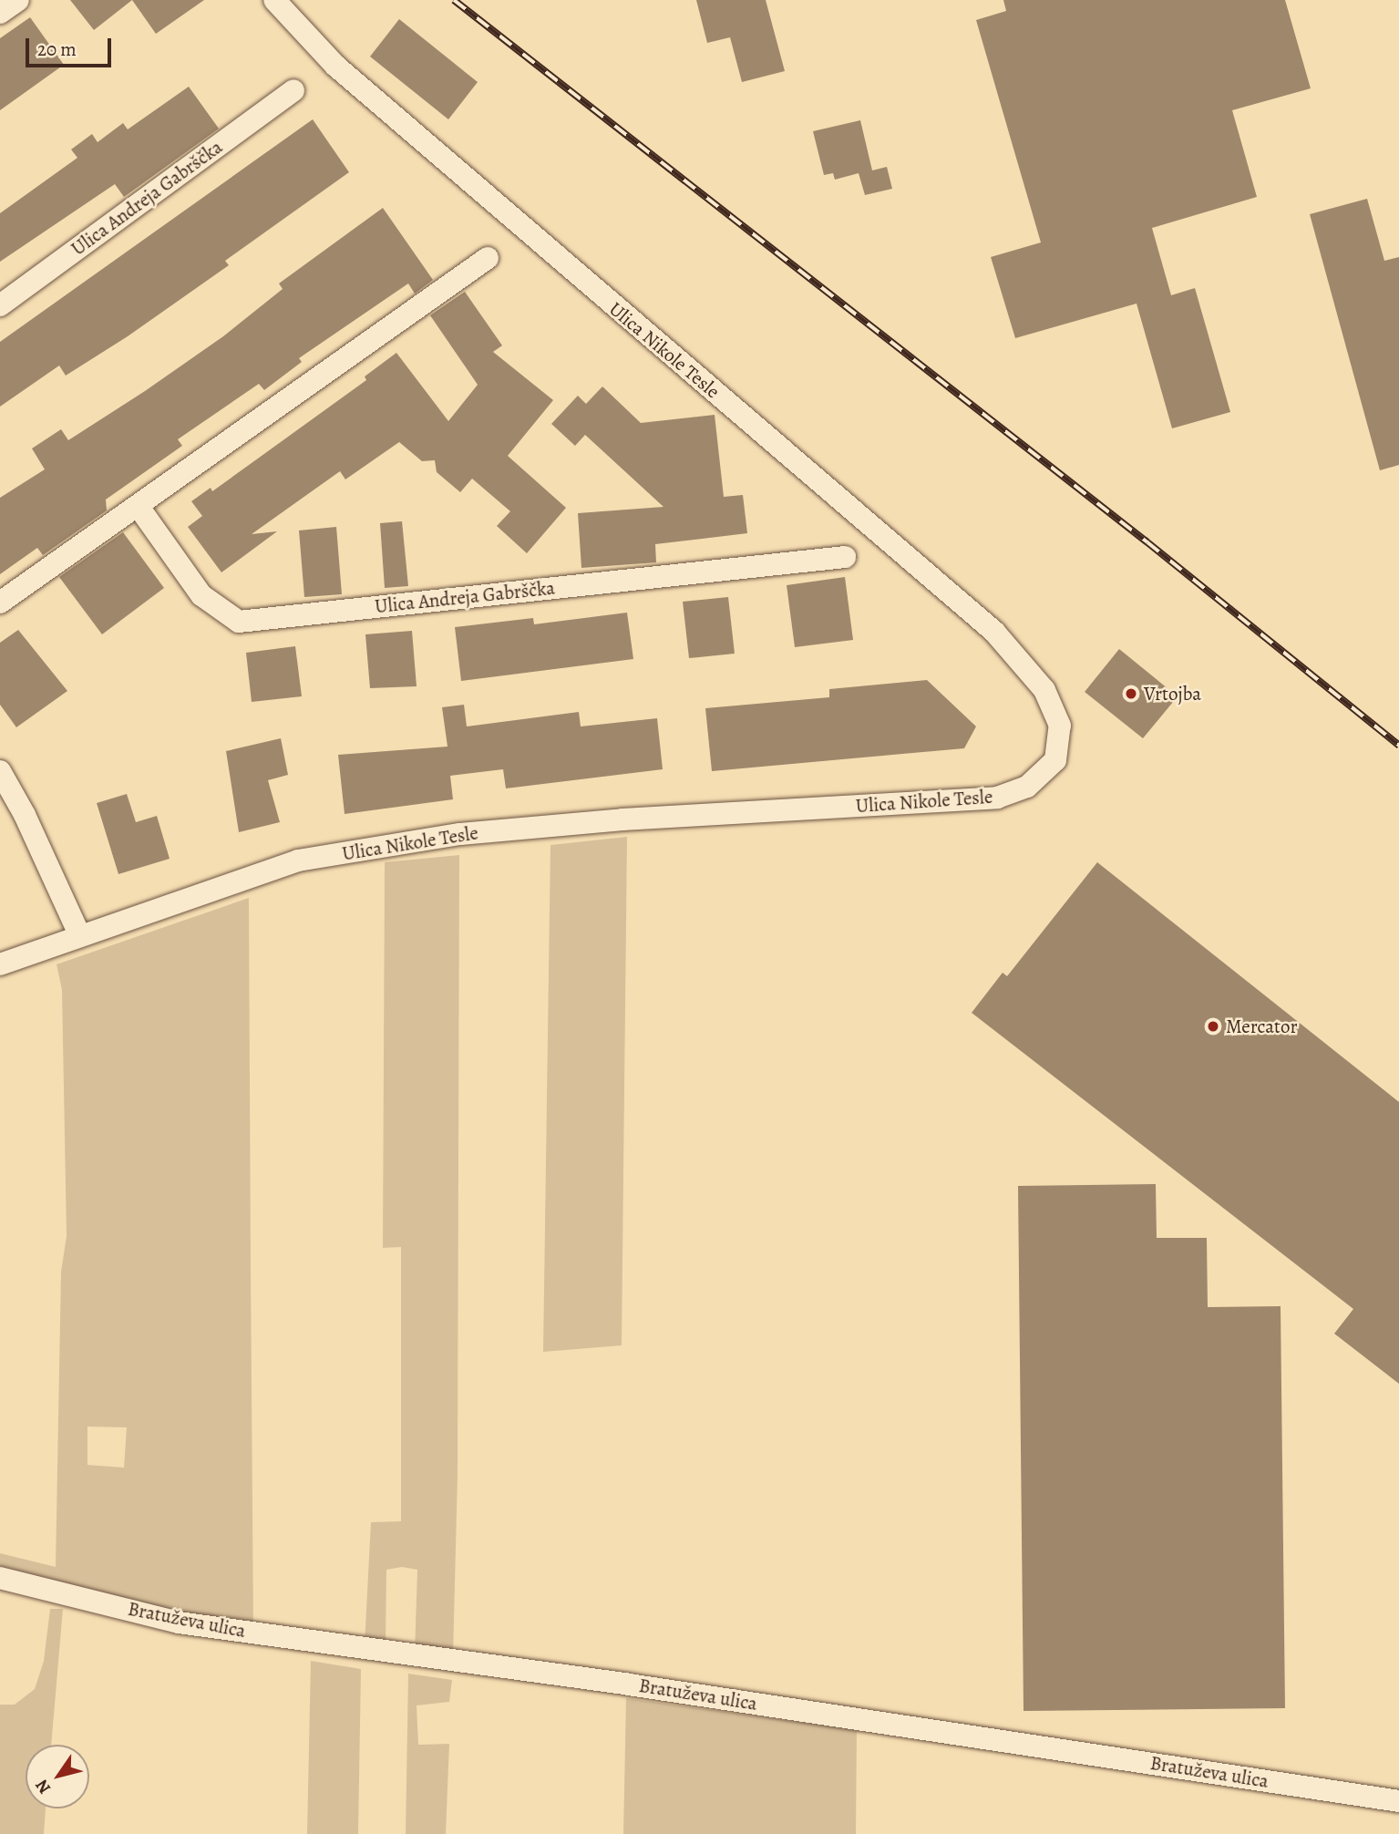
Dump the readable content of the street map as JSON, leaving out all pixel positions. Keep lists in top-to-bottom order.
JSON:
{
  "streets": {
    "street": ["Ulica Andreja Gabrščka", "Ulica Nikole Tesle", "Bratuževa ulica"]
  },
  "places": ["Vrtojba", "Mercator"],
  "scale_bar": "20 m",
  "north": "bottom left"
}
